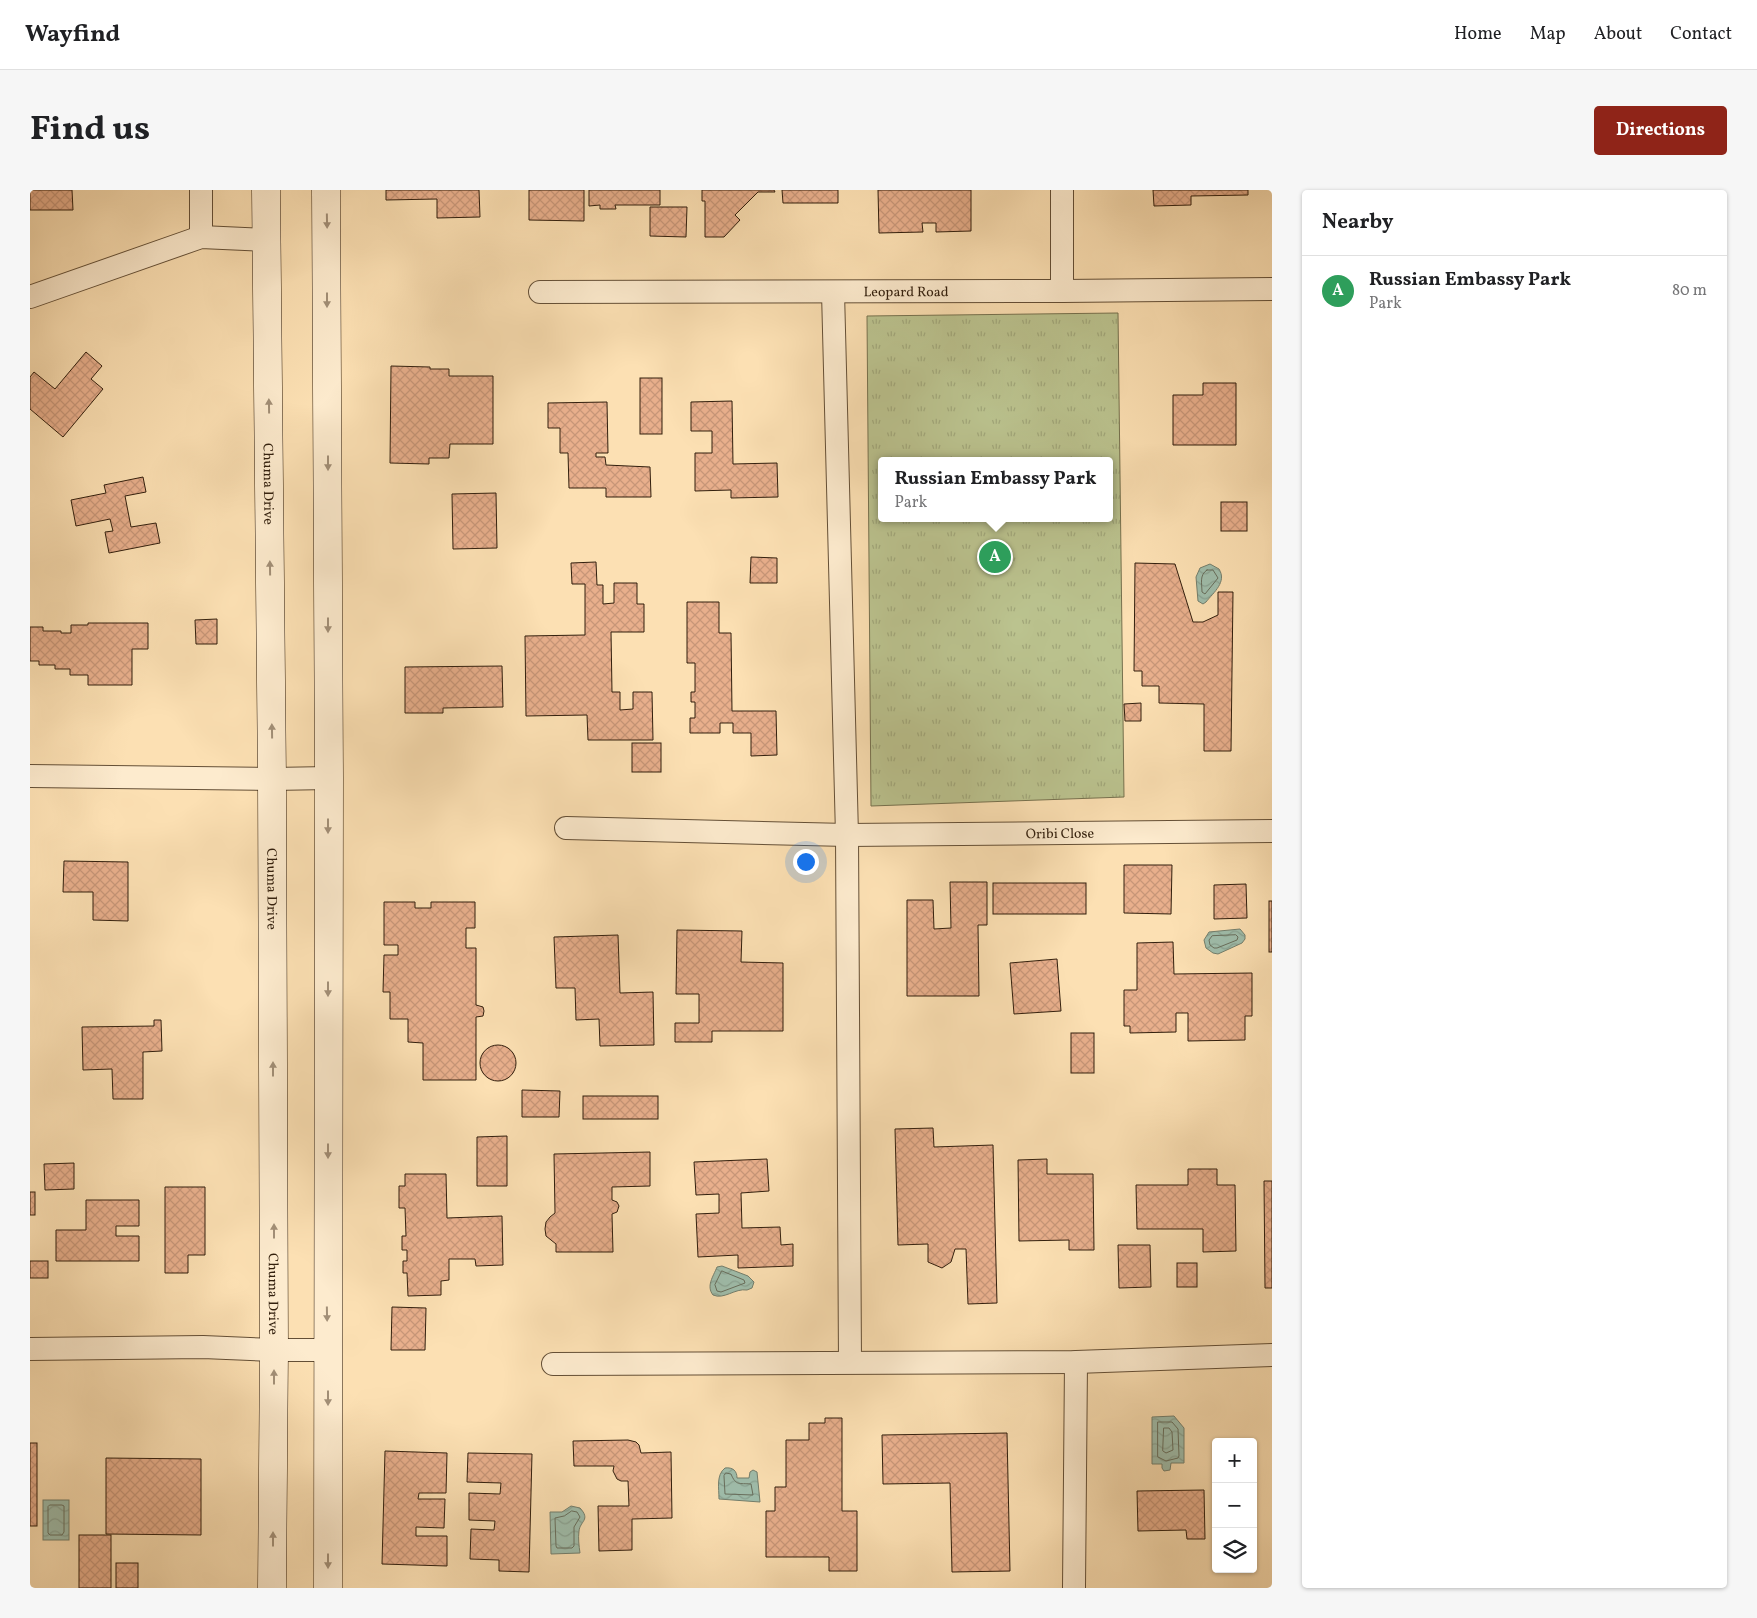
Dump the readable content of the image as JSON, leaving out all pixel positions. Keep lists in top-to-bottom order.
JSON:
{
  "streets": {
    "main road": ["Chuma Drive"],
    "street": ["Leopard Road", "Oribi Close"]
  },
  "page": {
    "header": "Wayfind",
    "nav": [
      "Home",
      "Map",
      "About",
      "Contact"
    ],
    "title": "Find us",
    "buttons": "Directions",
    "heading": "Nearby",
    "list": [
      {
        "mark": "A",
        "name": "Russian Embassy Park",
        "note": "Park",
        "value": "80 m"
      }
    ],
    "popup": ["Russian Embassy Park", "Park"],
    "pins": "A",
    "map_buttons": ["+", "−"]
  }
}
